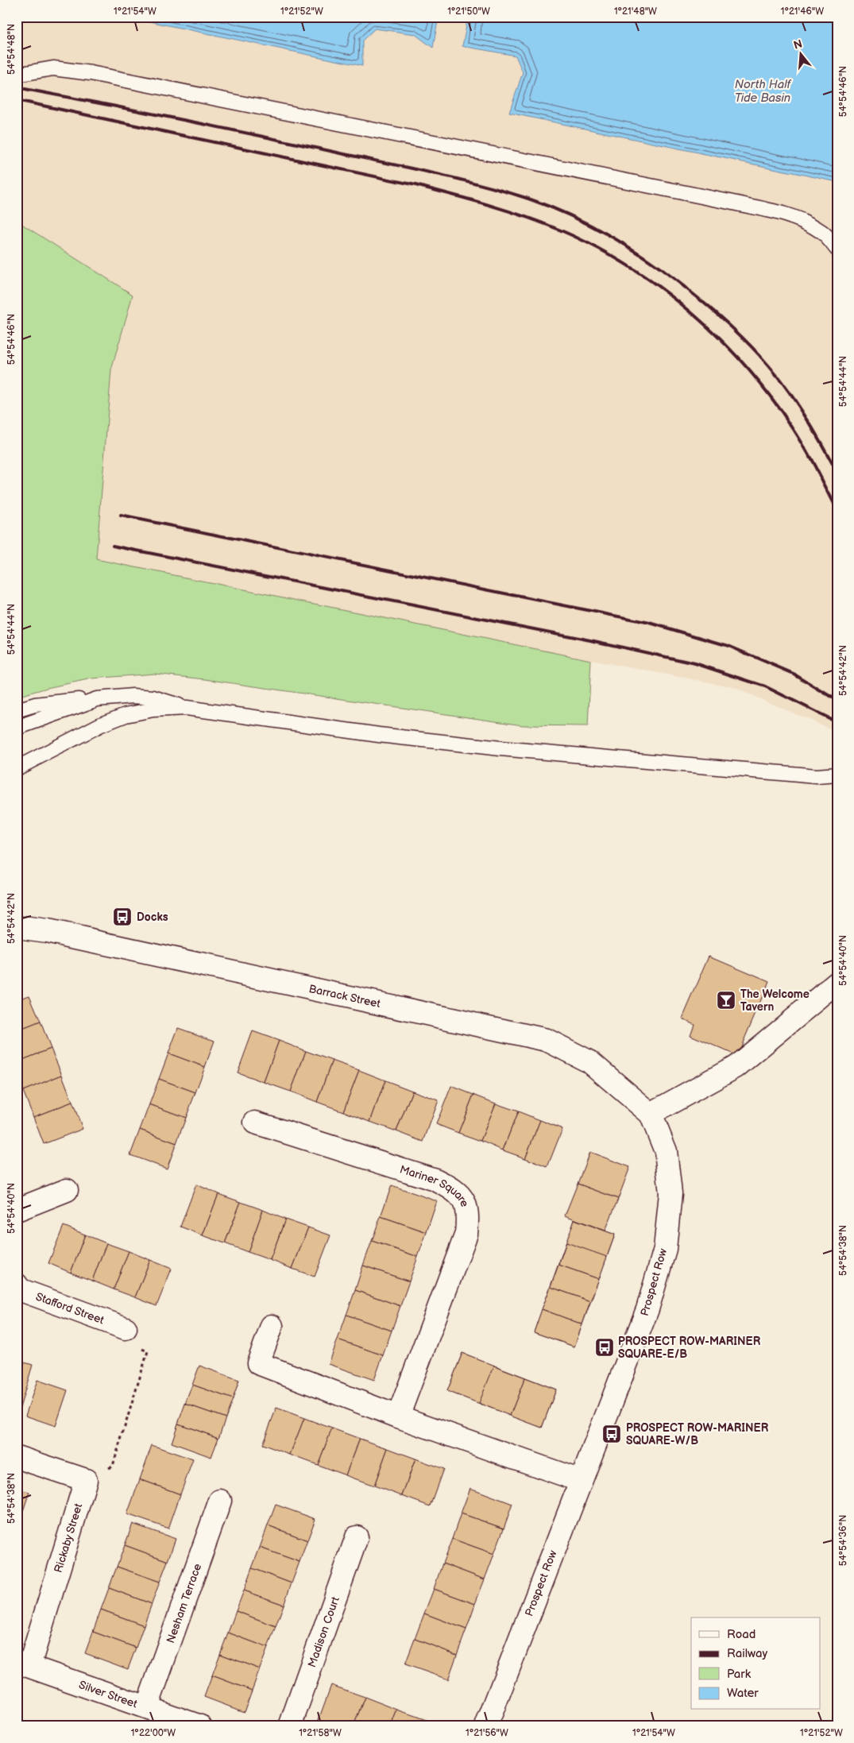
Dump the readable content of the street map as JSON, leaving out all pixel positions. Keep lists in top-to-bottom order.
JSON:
{
  "streets": {
    "street": [
      "Barrack Street",
      "Mariner Square",
      "Prospect Row",
      "Stafford Street",
      "Rickaby Street",
      "Nesham Terrace",
      "Madison Court",
      "Silver Street"
    ]
  },
  "crossings": [
    ["Barrack Street", "Prospect Row"],
    ["Rickaby Street", "Silver Street"],
    ["Nesham Terrace", "Silver Street"]
  ],
  "water": ["North Half Tide Basin"],
  "places": {
    "bus stop": ["Docks", "PROSPECT ROW-MARINER SQUARE-E/B", "PROSPECT ROW-MARINER SQUARE-W/B"],
    "bar": ["The Welcome Tavern"]
  },
  "legend": [
    "Road",
    "Railway",
    "Park",
    "Water"
  ],
  "north": "top",
  "coordinates": [
    "1°21'54\"W",
    "1°21'52\"W",
    "1°21'50\"W",
    "1°21'48\"W",
    "1°21'46\"W",
    "54°54'48\"N",
    "54°54'46\"N",
    "54°54'44\"N",
    "54°54'42\"N",
    "54°54'40\"N",
    "54°54'38\"N",
    "54°54'36\"N",
    "1°22'00\"W",
    "1°21'58\"W",
    "1°21'56\"W"
  ]
}
